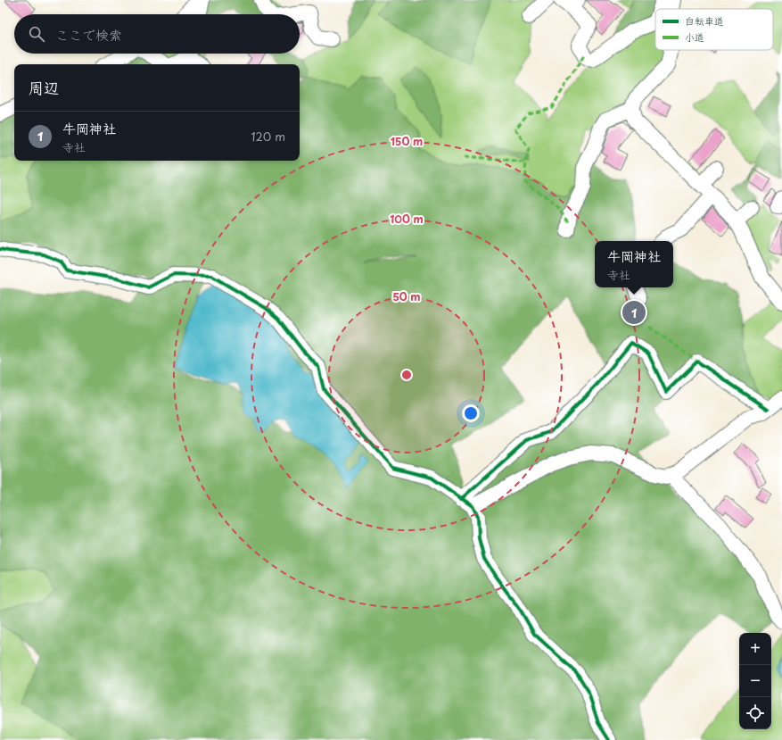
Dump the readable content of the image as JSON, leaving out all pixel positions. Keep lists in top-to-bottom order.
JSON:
{
  "legend": ["自転車道", "小道"],
  "page": {
    "search": "ここで検索",
    "heading": "周辺",
    "list": [
      {
        "mark": "1",
        "name": "牛岡神社",
        "note": "寺社",
        "value": "120 m"
      }
    ],
    "popup": ["牛岡神社", "寺社"],
    "pins": "1",
    "map_buttons": ["+", "−"]
  },
  "rings": ["150 m", "100 m", "50 m"]
}
